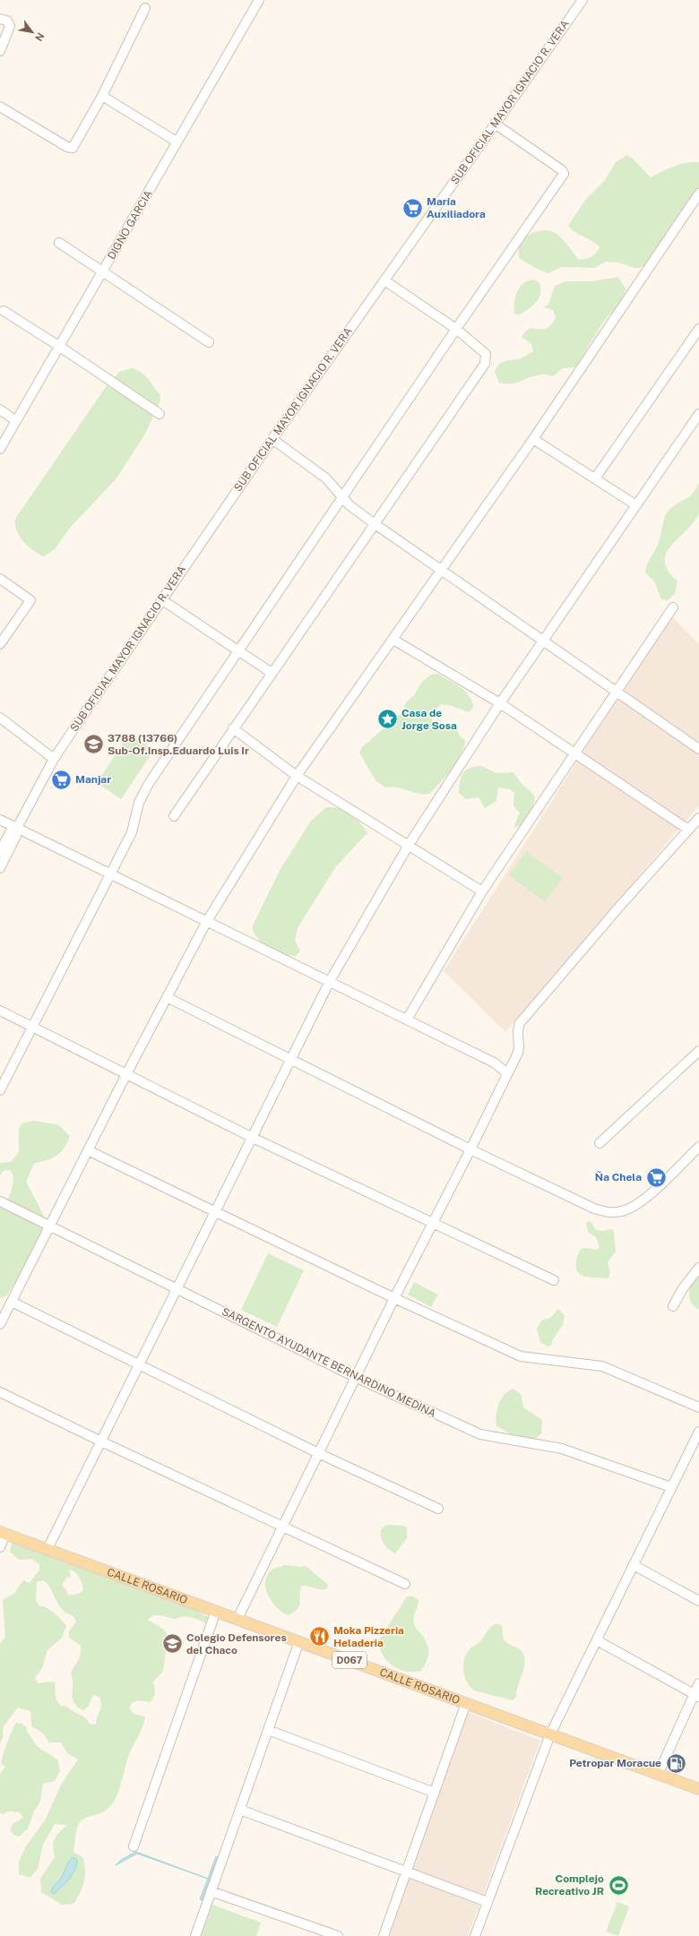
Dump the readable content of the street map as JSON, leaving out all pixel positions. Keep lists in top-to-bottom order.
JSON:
{
  "streets": {
    "main road": ["CALLE ROSARIO", "D067"],
    "street": ["SUB OFICIAL MAYOR IGNACIO R. VERA", "DIGNO GARCIA", "SARGENTO AYUDANTE BERNARDINO MEDINA"]
  },
  "places": {
    "supermarket": ["María Auxiliadora", "Manjar", "Ña Chela"],
    "place": ["Casa de Jorge Sosa"],
    "school or university": ["3788 (13766) Sub-Of.Insp.Eduardo Luis Ir", "Colegio Defensores del Chaco"],
    "restaurant": ["Moka Pizzeria Heladeria"],
    "fuel station": ["Petropar Moracue"],
    "sports": ["Complejo Recreativo JR"]
  },
  "north": "bottom right"
}
